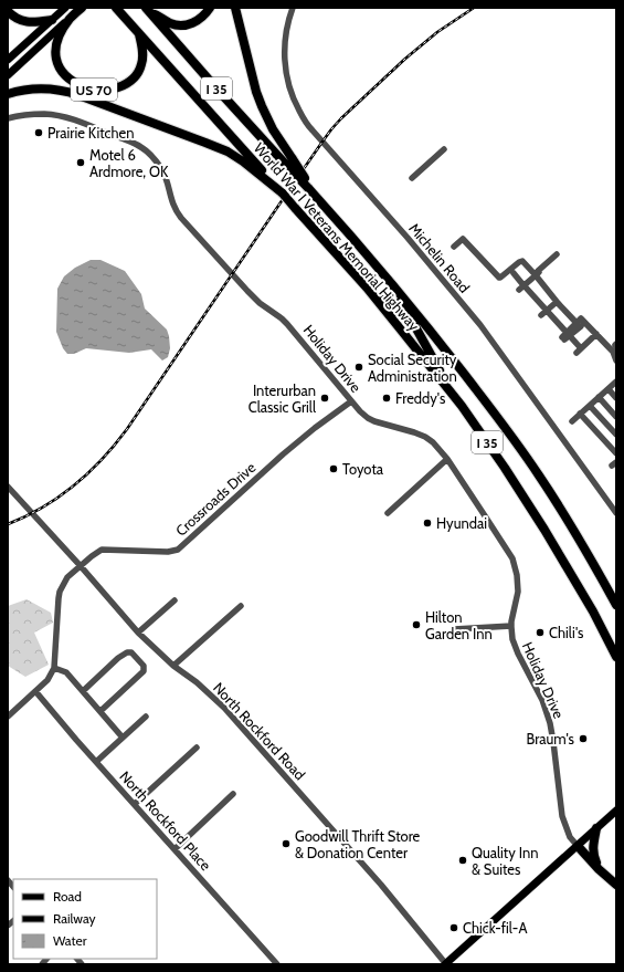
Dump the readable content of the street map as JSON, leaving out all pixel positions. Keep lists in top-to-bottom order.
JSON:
{
  "streets": {
    "highway": ["I 35", "US 70", "World War I Veterans Memorial Highway"],
    "street": [
      "Michelin Road",
      "Holiday Drive",
      "Crossroads Drive",
      "North Rockford Road",
      "North Rockford Place"
    ]
  },
  "crossings": [
    ["US 70", "World War I Veterans Memorial Highway"],
    ["Holiday Drive", "Crossroads Drive"],
    ["Crossroads Drive", "North Rockford Road"]
  ],
  "places": [
    "Prairie Kitchen",
    "Motel 6 Ardmore, OK",
    "Social Security Administration",
    "Interurban Classic Grill",
    "Freddy's",
    "Toyota",
    "Hyundai",
    "Hilton Garden Inn",
    "Chili's",
    "Braum's",
    "Goodwill Thrift Store & Donation Center",
    "Quality Inn & Suites",
    "Chick-fil-A"
  ],
  "legend": ["Road", "Railway", "Water"]
}
